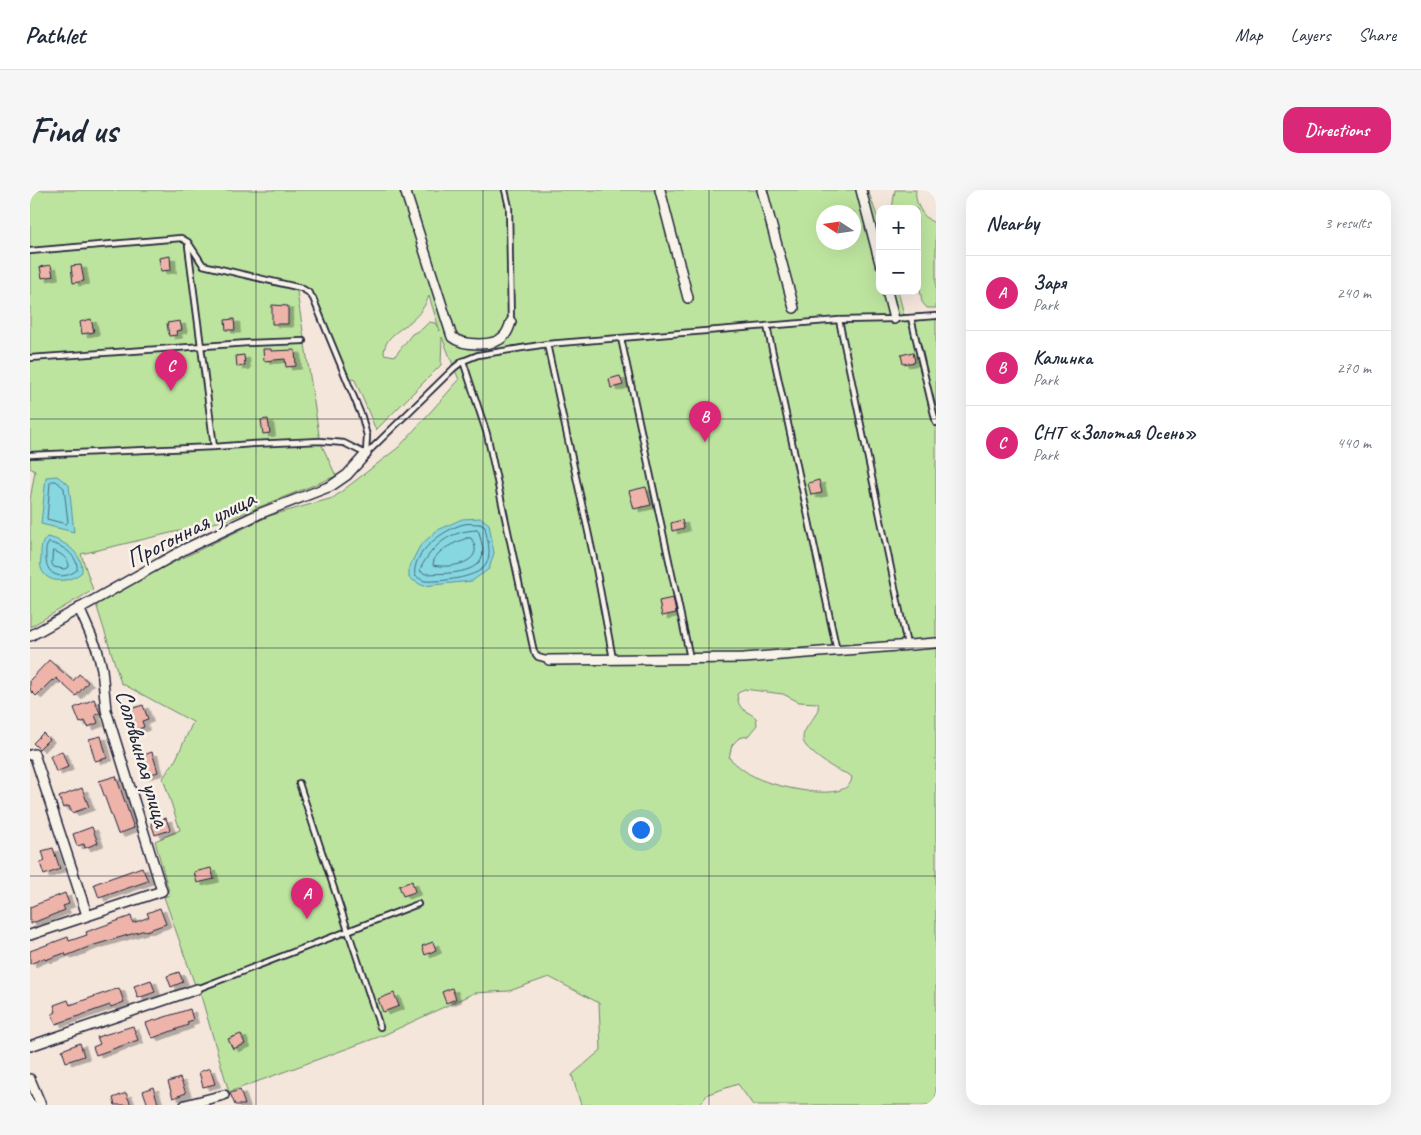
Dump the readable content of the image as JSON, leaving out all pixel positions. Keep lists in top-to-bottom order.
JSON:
{
  "streets": {
    "street": ["Прогонная улица", "Соловьиная улица"]
  },
  "crossings": [
    ["Прогонная улица", "Соловьиная улица"]
  ],
  "north": "left",
  "page": {
    "header": "Pathlet",
    "nav": ["Map", "Layers", "Share"],
    "buttons": "Directions",
    "title": "Find us",
    "heading": ["Nearby", "3 results"],
    "map_buttons": ["+", "−"],
    "list": [
      {
        "mark": "A",
        "name": "Заря",
        "note": "Park",
        "value": "240 m"
      },
      {
        "mark": "B",
        "name": "Калинка",
        "note": "Park",
        "value": "270 m"
      },
      {
        "mark": "C",
        "name": "СНТ «Золотая Осень»",
        "note": "Park",
        "value": "440 m"
      }
    ],
    "pins": ["C", "B", "A"]
  }
}
